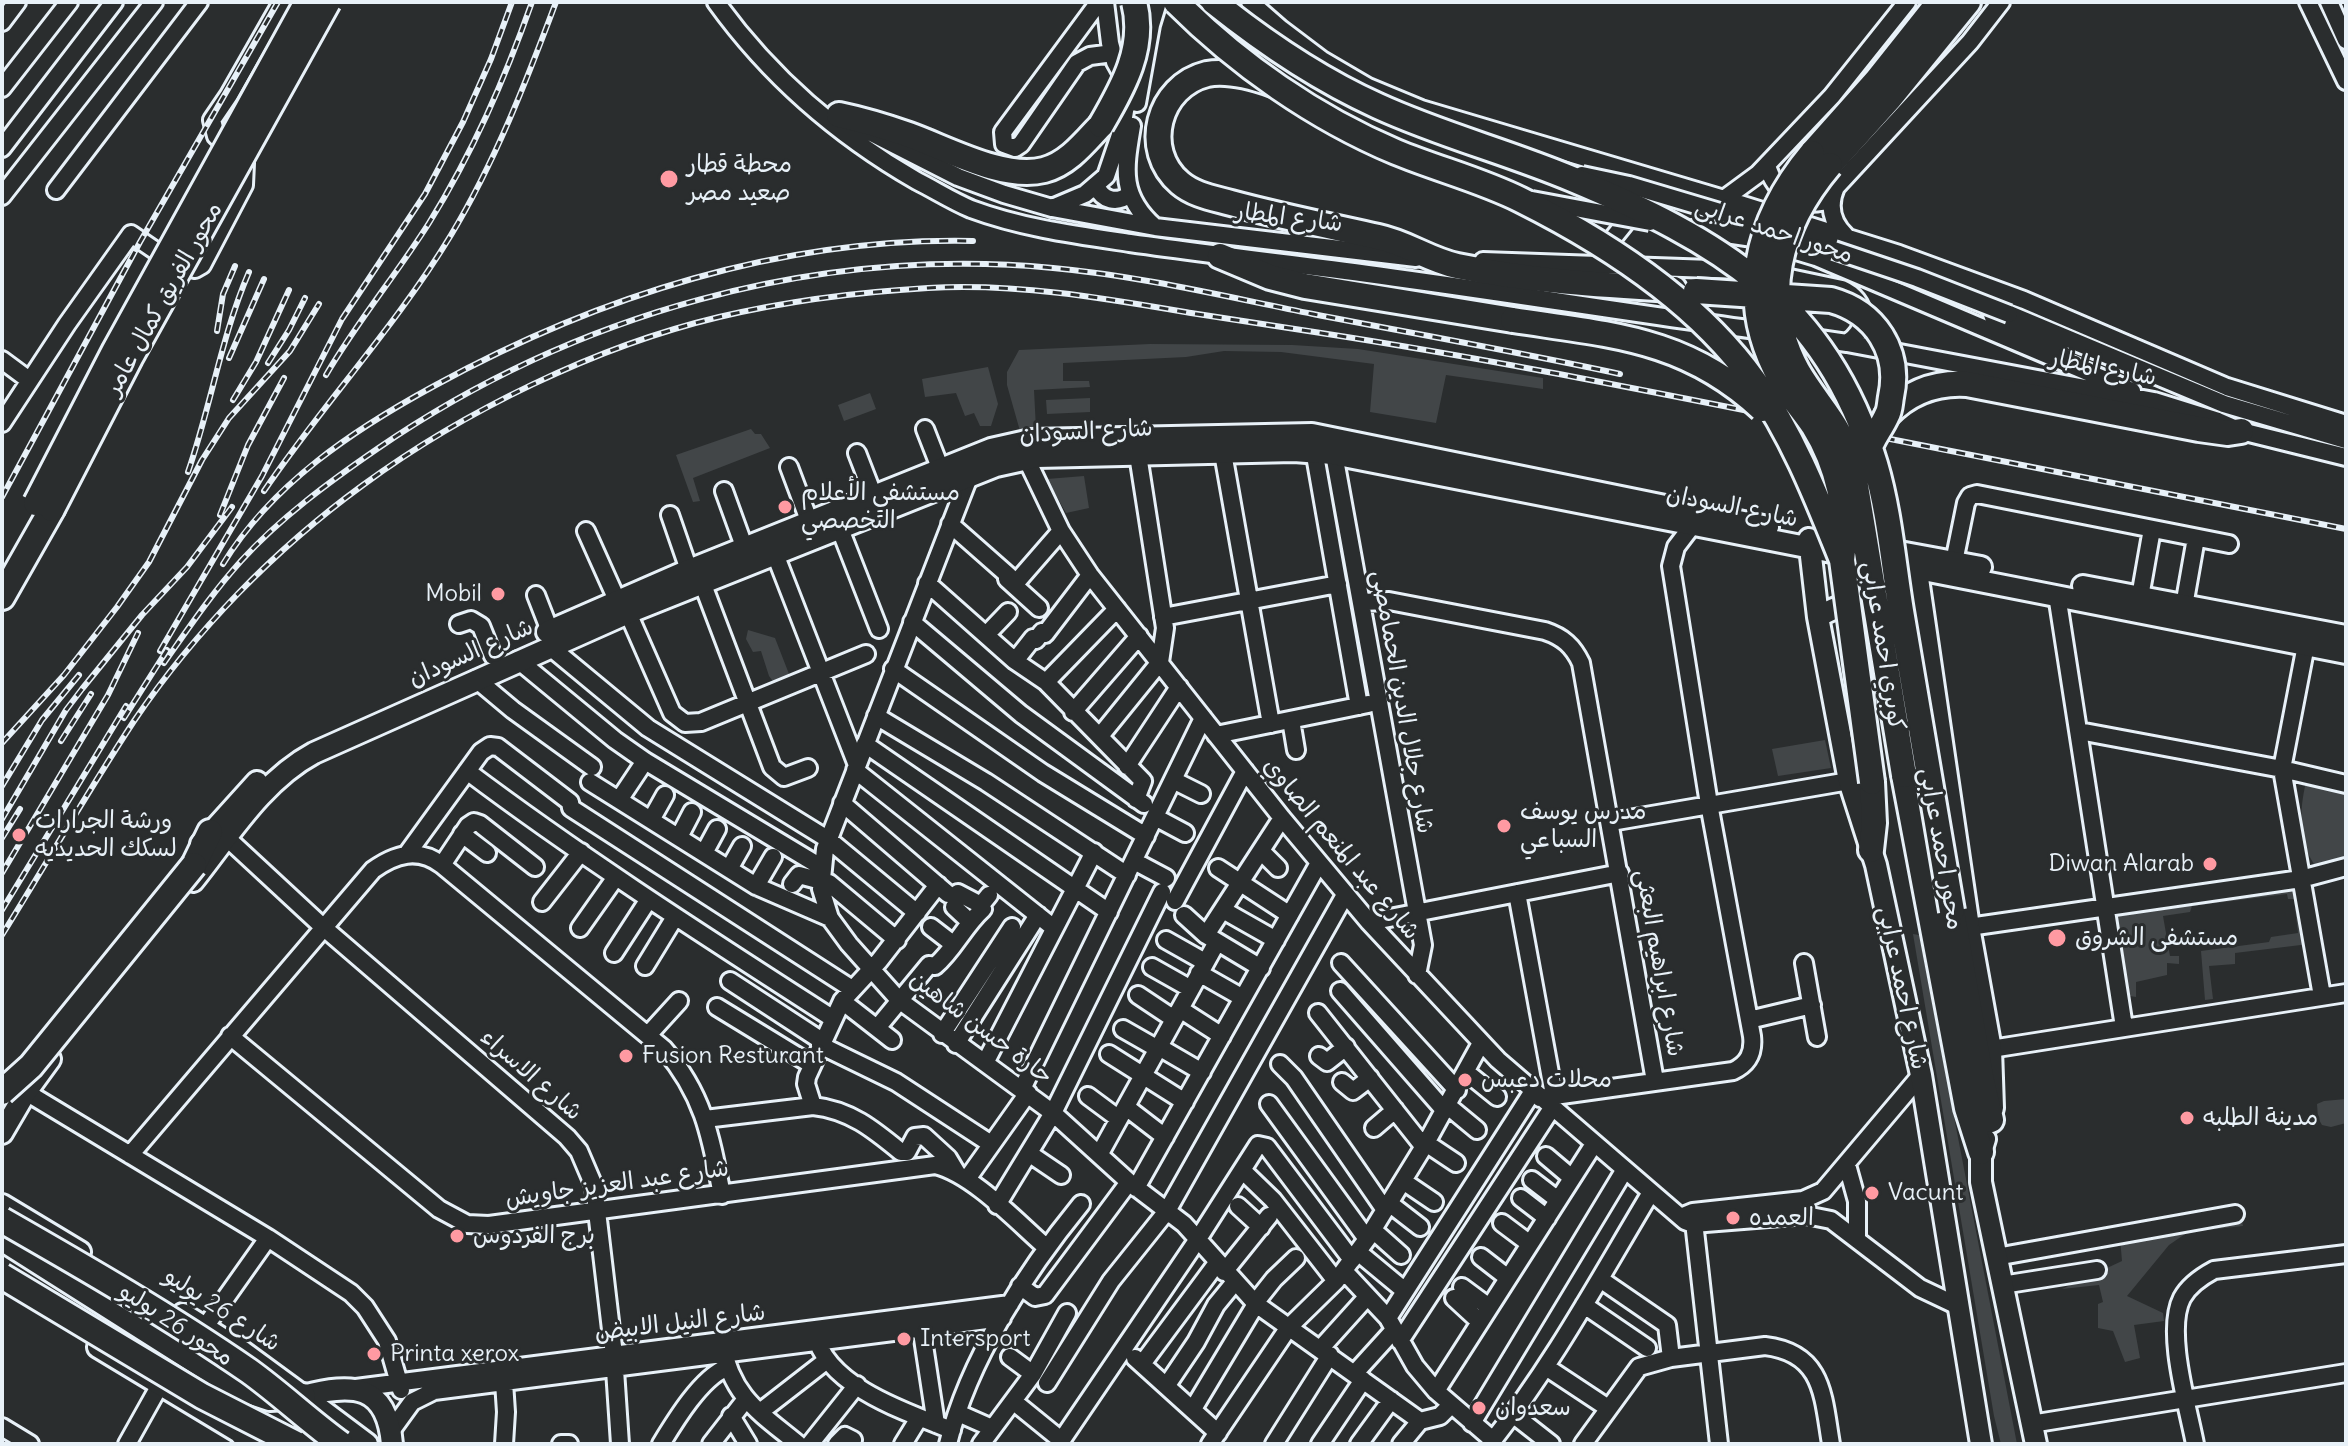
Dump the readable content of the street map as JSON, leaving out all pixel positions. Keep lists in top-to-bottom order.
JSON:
{
  "streets": {
    "highway": [
      "محور احمد عرابى",
      "محور الفريق كمال عامر",
      "كوبري احمد عرابى",
      "محور 26 يوليو"
    ],
    "main road": ["شارع السودان", "شارع احمد عرابى", "شارع 26 يوليو"],
    "street": [
      "شارع المطار",
      "شارع جلال الدين الحمامصى",
      "شارع عبد المنعم الصاوي",
      "شارع ابراهيم البعثى",
      "حارة حسن شاهين",
      "شارع الاسراء",
      "شارع عبد العزيز جاويش",
      "شارع النيل الابيض"
    ]
  },
  "crossings": [
    ["شارع المطار", "محور احمد عرابى"],
    ["محور احمد عرابى", "كوبري احمد عرابى"],
    ["شارع السودان", "شارع جلال الدين الحمامصى"],
    ["شارع السودان", "شارع عبد المنعم الصاوي"],
    ["شارع السودان", "حارة حسن شاهين"],
    ["شارع السودان", "شارع الاسراء"],
    ["كوبري احمد عرابى", "شارع احمد عرابى"],
    ["شارع جلال الدين الحمامصى", "شارع عبد المنعم الصاوي"],
    ["شارع جلال الدين الحمامصى", "شارع ابراهيم البعثى"],
    ["شارع الاسراء", "شارع عبد العزيز جاويش"],
    ["شارع الاسراء", "شارع النيل الابيض"]
  ],
  "places": [
    "محطة قطار صعيد مصر",
    "مستشفي الأعلام التخصصي",
    "Mobil",
    "مدرس يوسف السباعي",
    "ورشة الجرارات لسكك الحديديه",
    "Diwan Alarab",
    "مستشفى الشروق",
    "Fusion Resturant",
    "محلات دعبس",
    "مدينة الطلبه",
    "Vacunt",
    "العمده",
    "برج الفردوس",
    "Intersport",
    "Printa xerox",
    "سعدوان"
  ]
}
